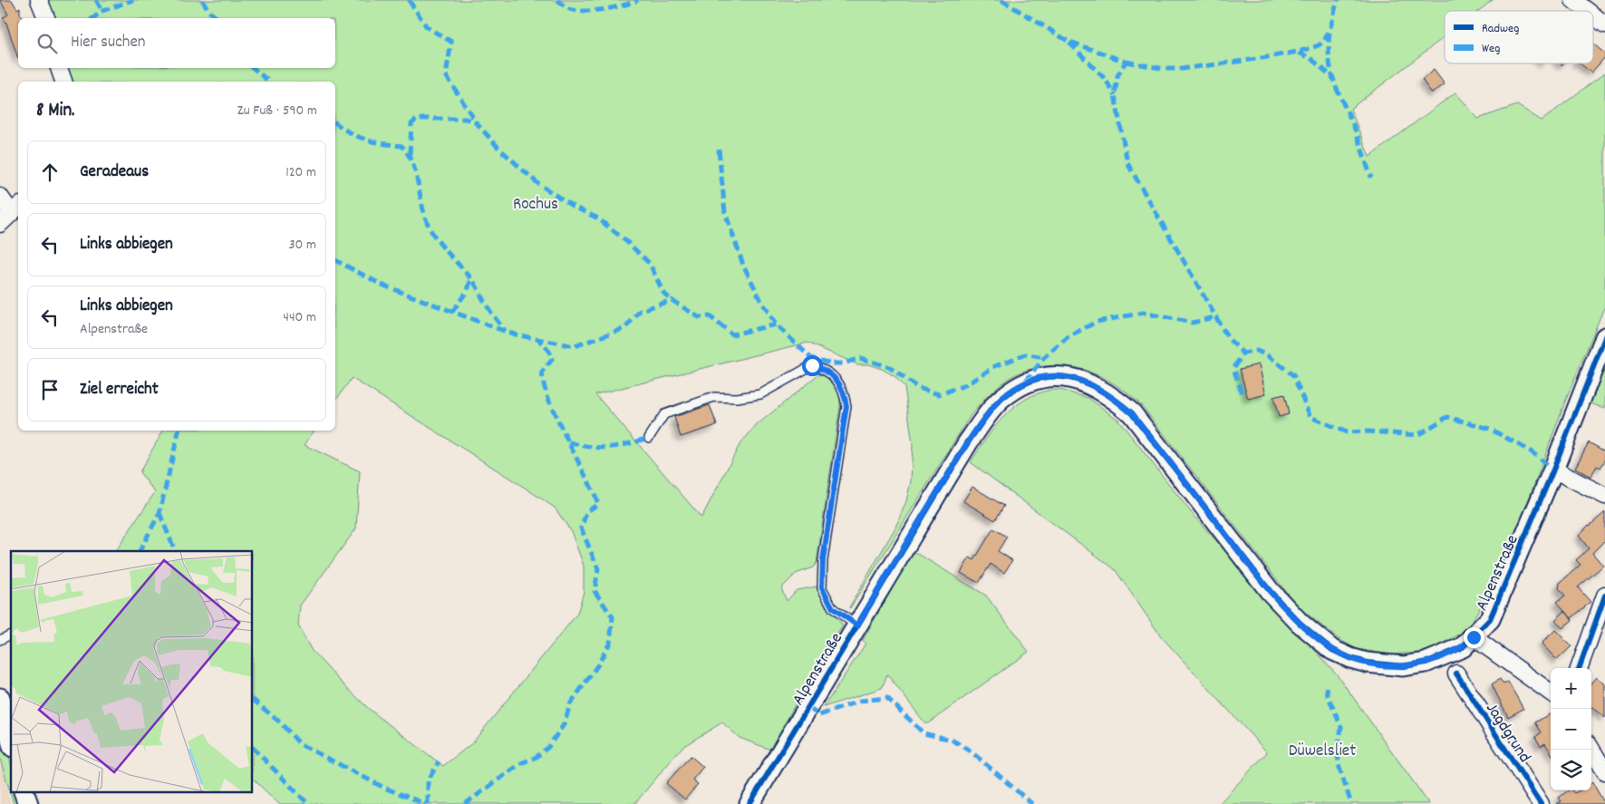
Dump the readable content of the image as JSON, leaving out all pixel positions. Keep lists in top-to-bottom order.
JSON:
{
  "streets": {
    "street": ["Alpenstraße", "Jagdgrund"]
  },
  "parks": ["Rochus", "Düwelsliet"],
  "legend": ["Radweg", "Weg"],
  "page": {
    "search": "Hier suchen",
    "heading": ["8 Min.", "Zu Fuß · 590 m"],
    "list": [
      ["Geradeaus", "120 m"],
      ["Links abbiegen", "30 m"],
      ["Links abbiegen", "Alpenstraße", "440 m"],
      "Ziel erreicht"
    ],
    "map_buttons": ["+", "−"]
  }
}
